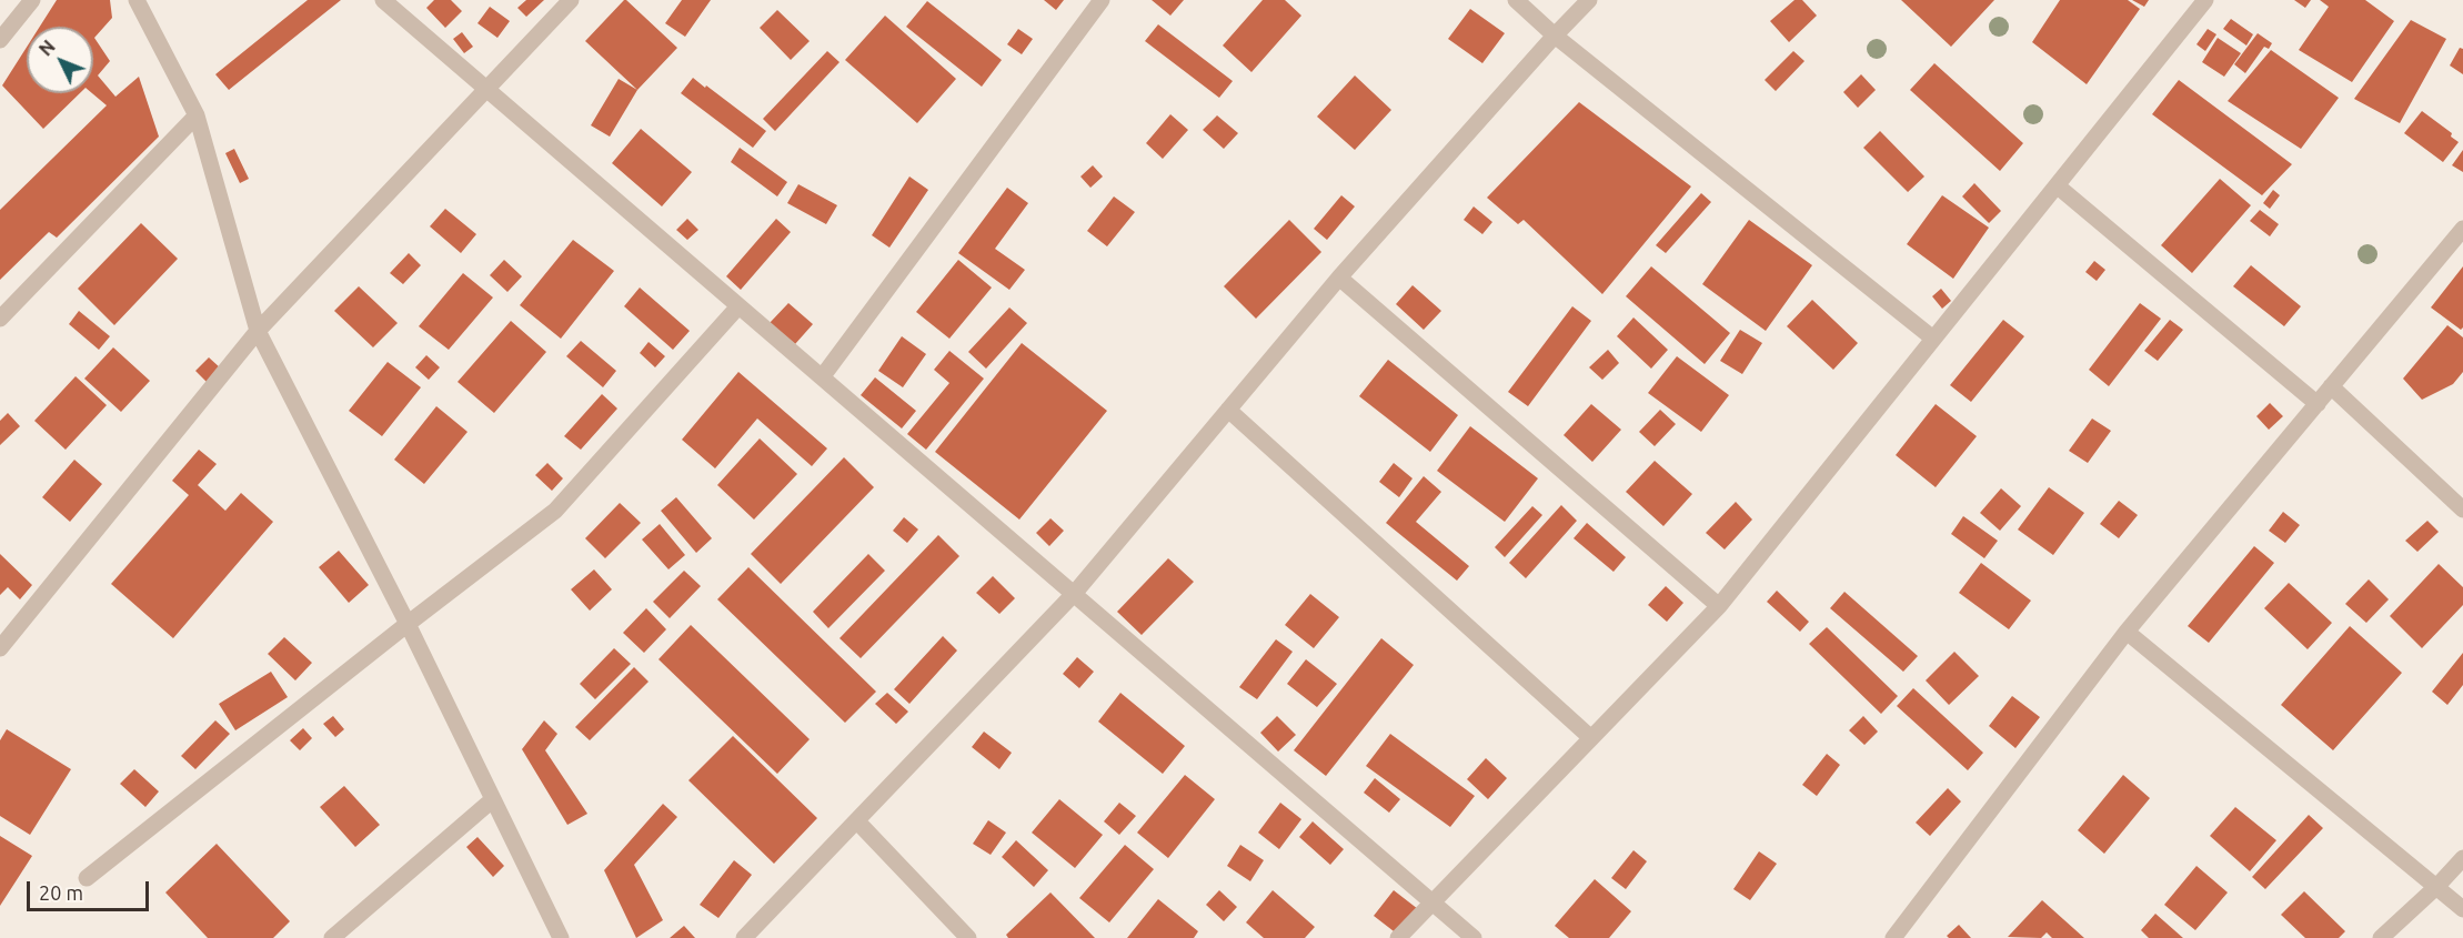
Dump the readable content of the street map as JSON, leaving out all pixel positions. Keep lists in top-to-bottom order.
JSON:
{
  "scale_bar": "20 m",
  "north": "top left"
}
